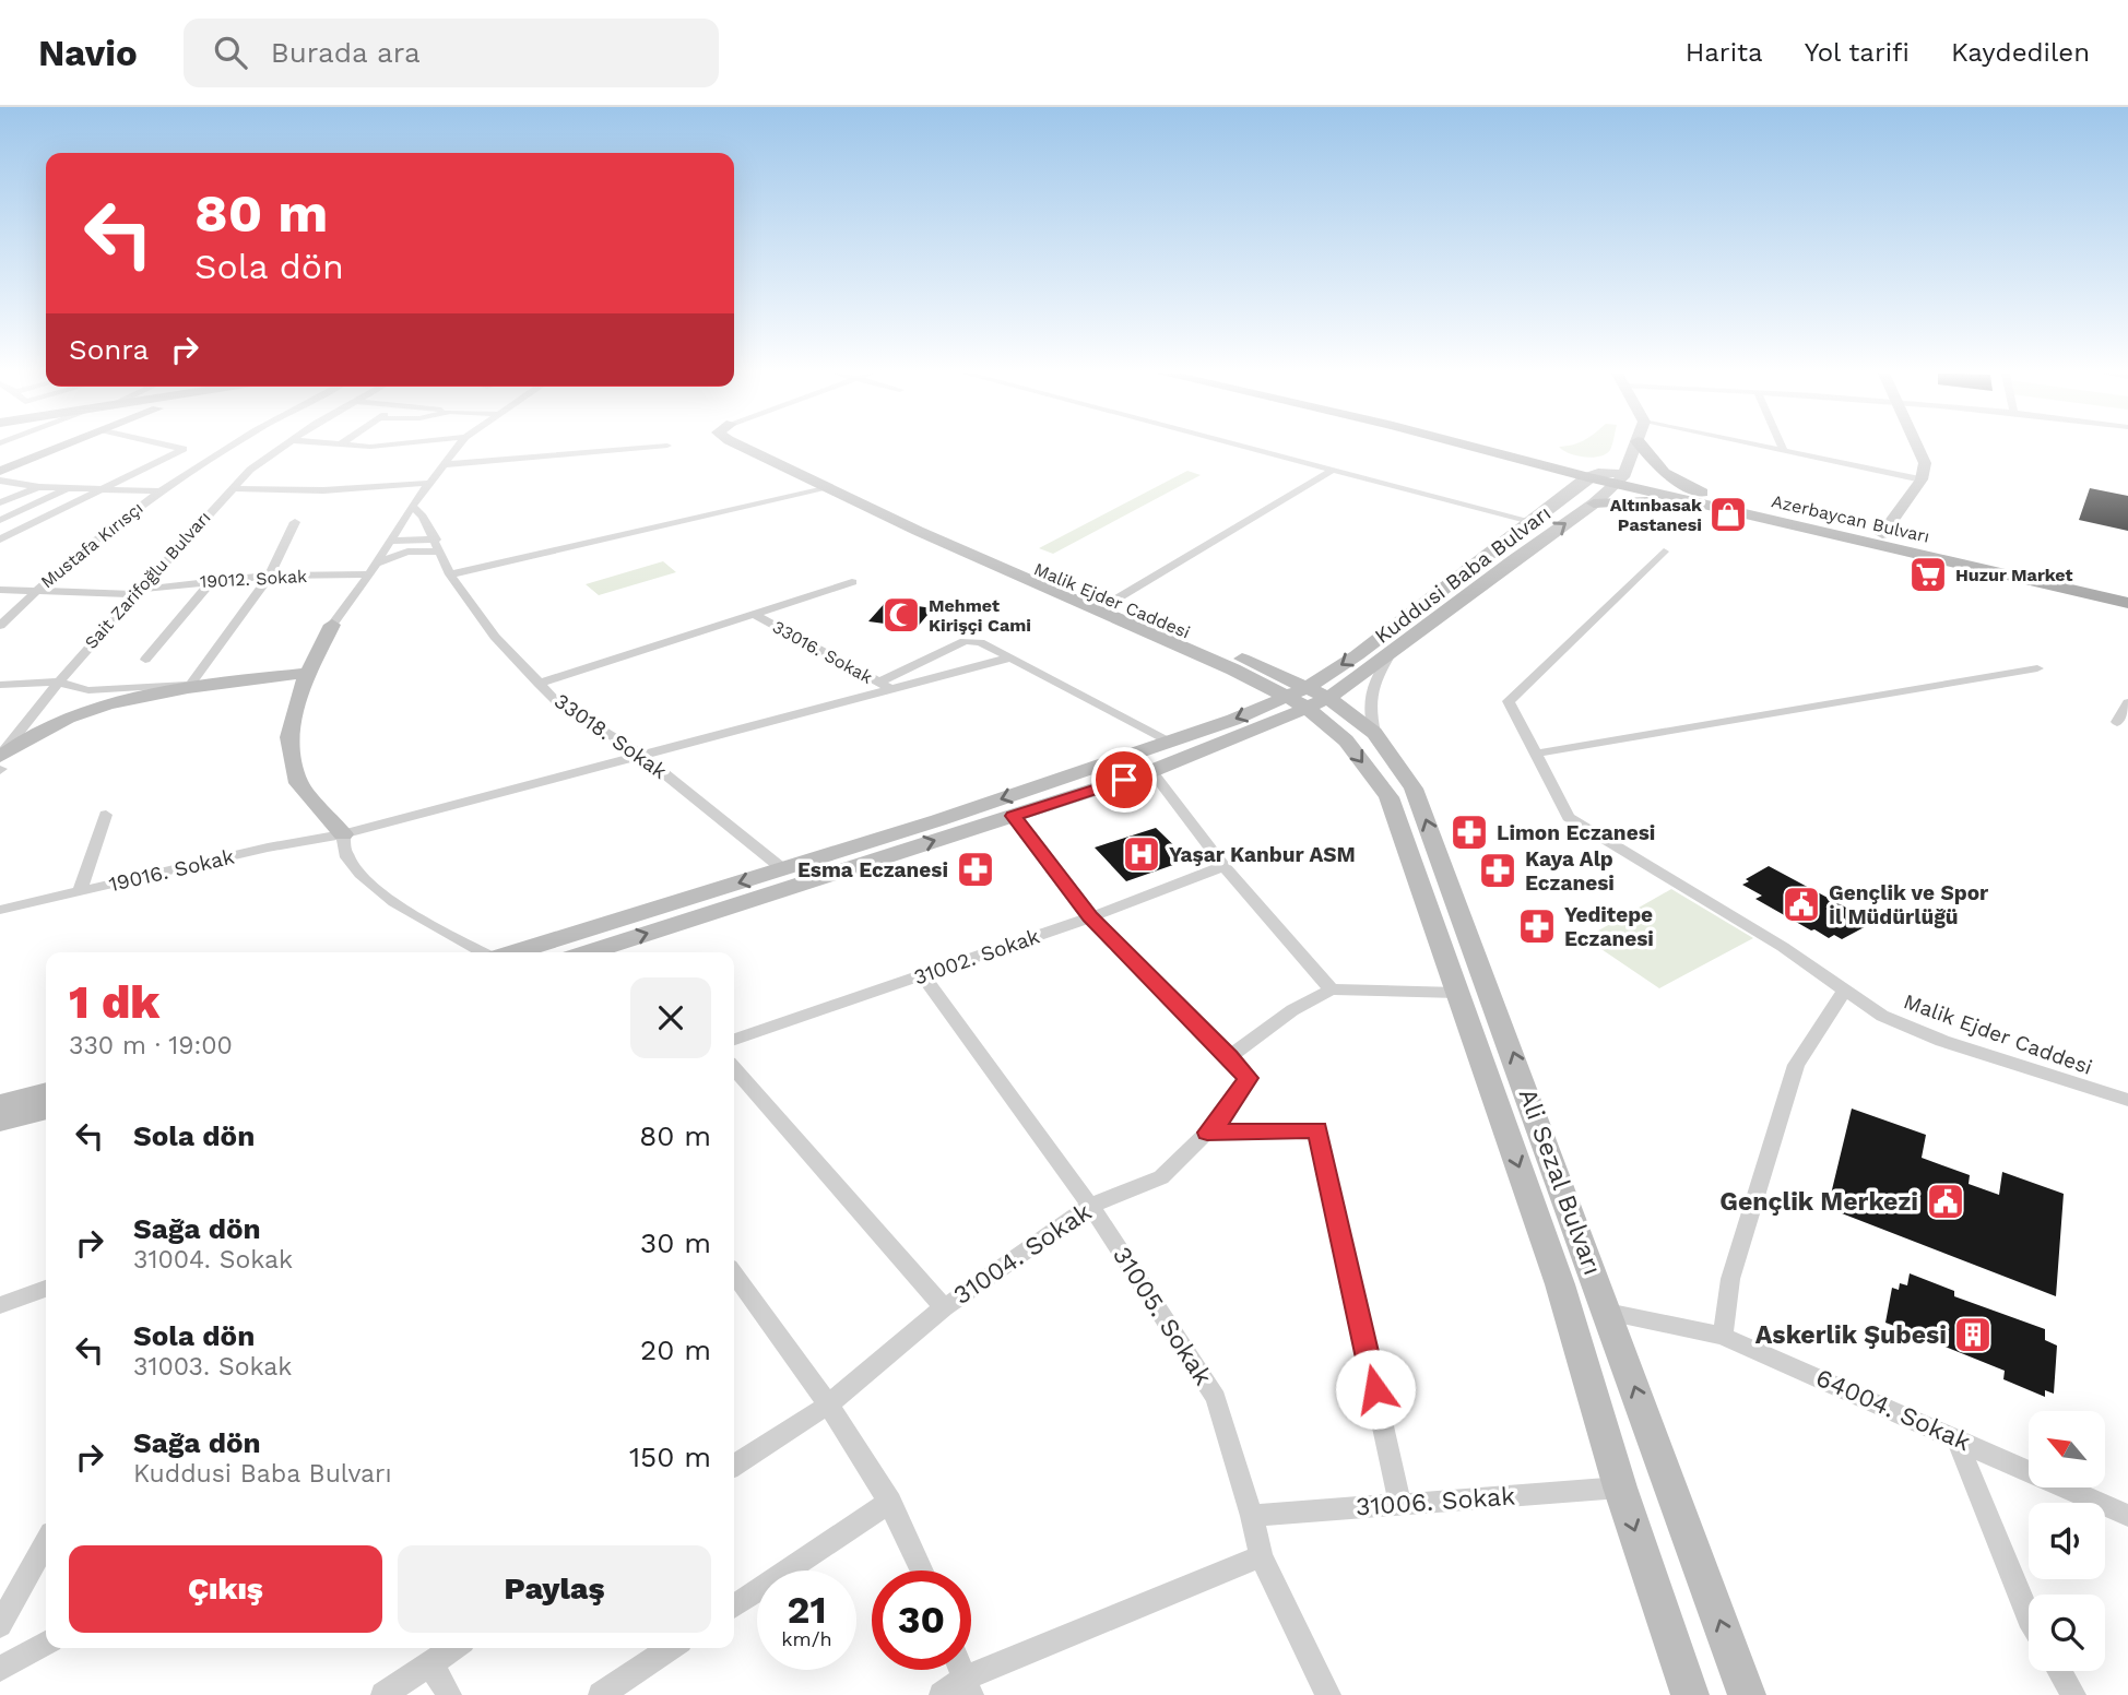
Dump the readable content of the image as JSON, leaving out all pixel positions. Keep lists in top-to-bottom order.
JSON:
{
  "streets": {
    "main road": [
      "Azerbaycan Bulvarı",
      "Kuddusi Baba Bulvarı",
      "Malik Ejder Caddesi",
      "Ali Sezal Bulvarı"
    ],
    "street": [
      "Mustafa Kırısçı",
      "19012. Sokak",
      "Sait Zarifoğlu Bulvarı",
      "33016. Sokak",
      "33018. Sokak",
      "19016. Sokak",
      "31002. Sokak",
      "31004. Sokak",
      "31005. Sokak",
      "64004. Sokak",
      "31006. Sokak"
    ]
  },
  "crossings": [
    ["Mustafa Kırısçı", "19012. Sokak"],
    ["Kuddusi Baba Bulvarı", "Malik Ejder Caddesi"],
    ["Kuddusi Baba Bulvarı", "33018. Sokak"],
    ["Kuddusi Baba Bulvarı", "Ali Sezal Bulvarı"],
    ["19012. Sokak", "Sait Zarifoğlu Bulvarı"],
    ["19012. Sokak", "33018. Sokak"],
    ["Malik Ejder Caddesi", "Ali Sezal Bulvarı"],
    ["33016. Sokak", "19016. Sokak"],
    ["33018. Sokak", "19016. Sokak"],
    ["31002. Sokak", "31005. Sokak"],
    ["Ali Sezal Bulvarı", "64004. Sokak"],
    ["Ali Sezal Bulvarı", "31006. Sokak"],
    ["31004. Sokak", "31005. Sokak"],
    ["31005. Sokak", "31006. Sokak"]
  ],
  "places": {
    "shop": ["Altınbasak Pastanesi"],
    "supermarket": ["Huzur Market"],
    "mosque": ["Mehmet Kirişçi Cami"],
    "pharmacy": [
      "Limon Eczanesi",
      "Esma Eczanesi",
      "Kaya Alp Eczanesi",
      "Yeditepe Eczanesi"
    ],
    "hospital": ["Yaşar Kanbur ASM"],
    "public building": ["Gençlik ve Spor İl Müdürlüğü", "Gençlik Merkezi"],
    "building": ["Askerlik Şubesi"]
  },
  "north": "top left",
  "page": {
    "header": "Navio",
    "search": "Burada ara",
    "nav": ["Harita", "Yol tarifi", "Kaydedilen"],
    "turn": ["80 m", "Sola dön"],
    "then": "Sonra",
    "heading": ["1 dk", "330 m · 19:00"],
    "list": [
      {
        "name": "Sola dön",
        "value": "80 m"
      },
      {
        "name": "Sağa dön",
        "note": "31004. Sokak",
        "value": "30 m"
      },
      {
        "name": "Sola dön",
        "note": "31003. Sokak",
        "value": "20 m"
      },
      {
        "name": "Sağa dön",
        "note": "Kuddusi Baba Bulvarı",
        "value": "150 m"
      }
    ],
    "buttons": ["Çıkış", "Paylaş"],
    "speed": "21 km/h",
    "limit": "30"
  }
}
